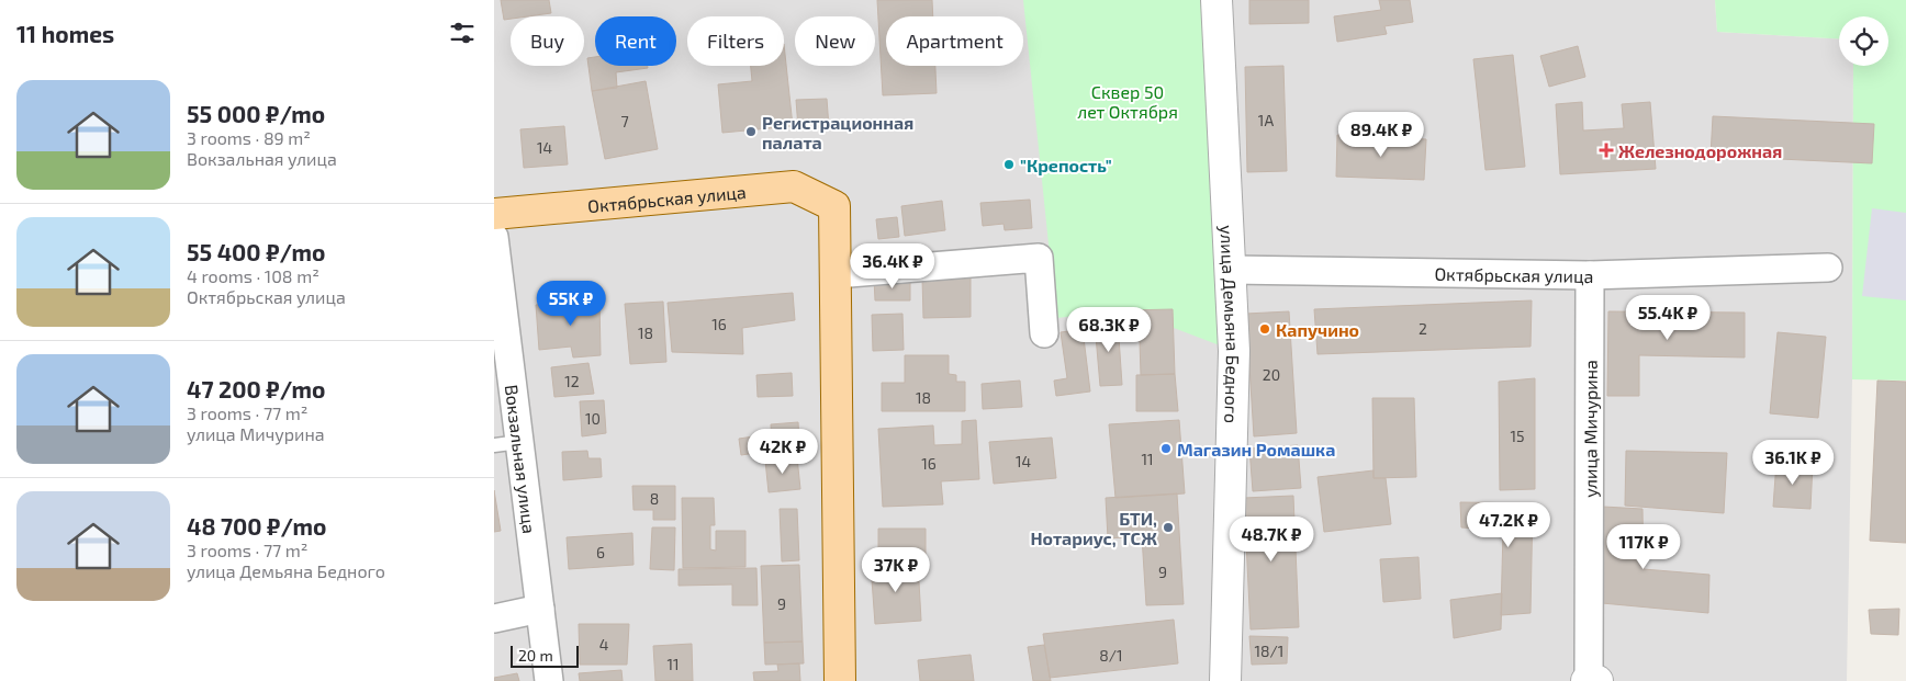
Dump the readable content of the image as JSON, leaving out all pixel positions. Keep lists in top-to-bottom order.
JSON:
{
  "streets": {
    "main road": ["Октябрьская улица"],
    "street": ["улица Демьяна Бедного", "улица Мичурина", "Вокзальная улица"]
  },
  "crossings": [
    ["Октябрьская улица", "улица Демьяна Бедного"],
    ["Октябрьская улица", "улица Мичурина"]
  ],
  "parks": ["Сквер 50 лет Октября"],
  "places": {
    "other": [
      "Регистрационная палата",
      "\"Крепость\"",
      "Капучино",
      "Магазин Ромашка",
      "БТИ, Нотариус, ТСЖ"
    ],
    "health": ["Железнодорожная"]
  },
  "house_numbers": [
    "1А",
    "7",
    "14",
    "16",
    "2",
    "18",
    "20",
    "12",
    "18",
    "10",
    "15",
    "11",
    "14",
    "16",
    "8",
    "6",
    "9",
    "9",
    "4",
    "18/1",
    "8/1",
    "11"
  ],
  "scale_bar": "20 m",
  "page": {
    "heading": "11 homes",
    "chip": [
      "Buy",
      "Rent",
      "Filters",
      "New",
      "Apartment"
    ],
    "list": [
      {
        "name": "55 000 ₽/mo",
        "note": "3 rooms · 89 m² · Вокзальная улица"
      },
      {
        "name": "55 400 ₽/mo",
        "note": "4 rooms · 108 m² · Октябрьская улица"
      },
      {
        "name": "47 200 ₽/mo",
        "note": "3 rooms · 77 m² · улица Мичурина"
      },
      {
        "name": "48 700 ₽/mo",
        "note": "3 rooms · 77 m² · улица Демьяна Бедного"
      }
    ],
    "price": [
      "89.4K ₽",
      "36.4K ₽",
      "55K ₽",
      "55.4K ₽",
      "68.3K ₽",
      "42K ₽",
      "36.1K ₽",
      "47.2K ₽",
      "48.7K ₽",
      "117K ₽",
      "37K ₽"
    ],
    "scale": "20 m"
  }
}
